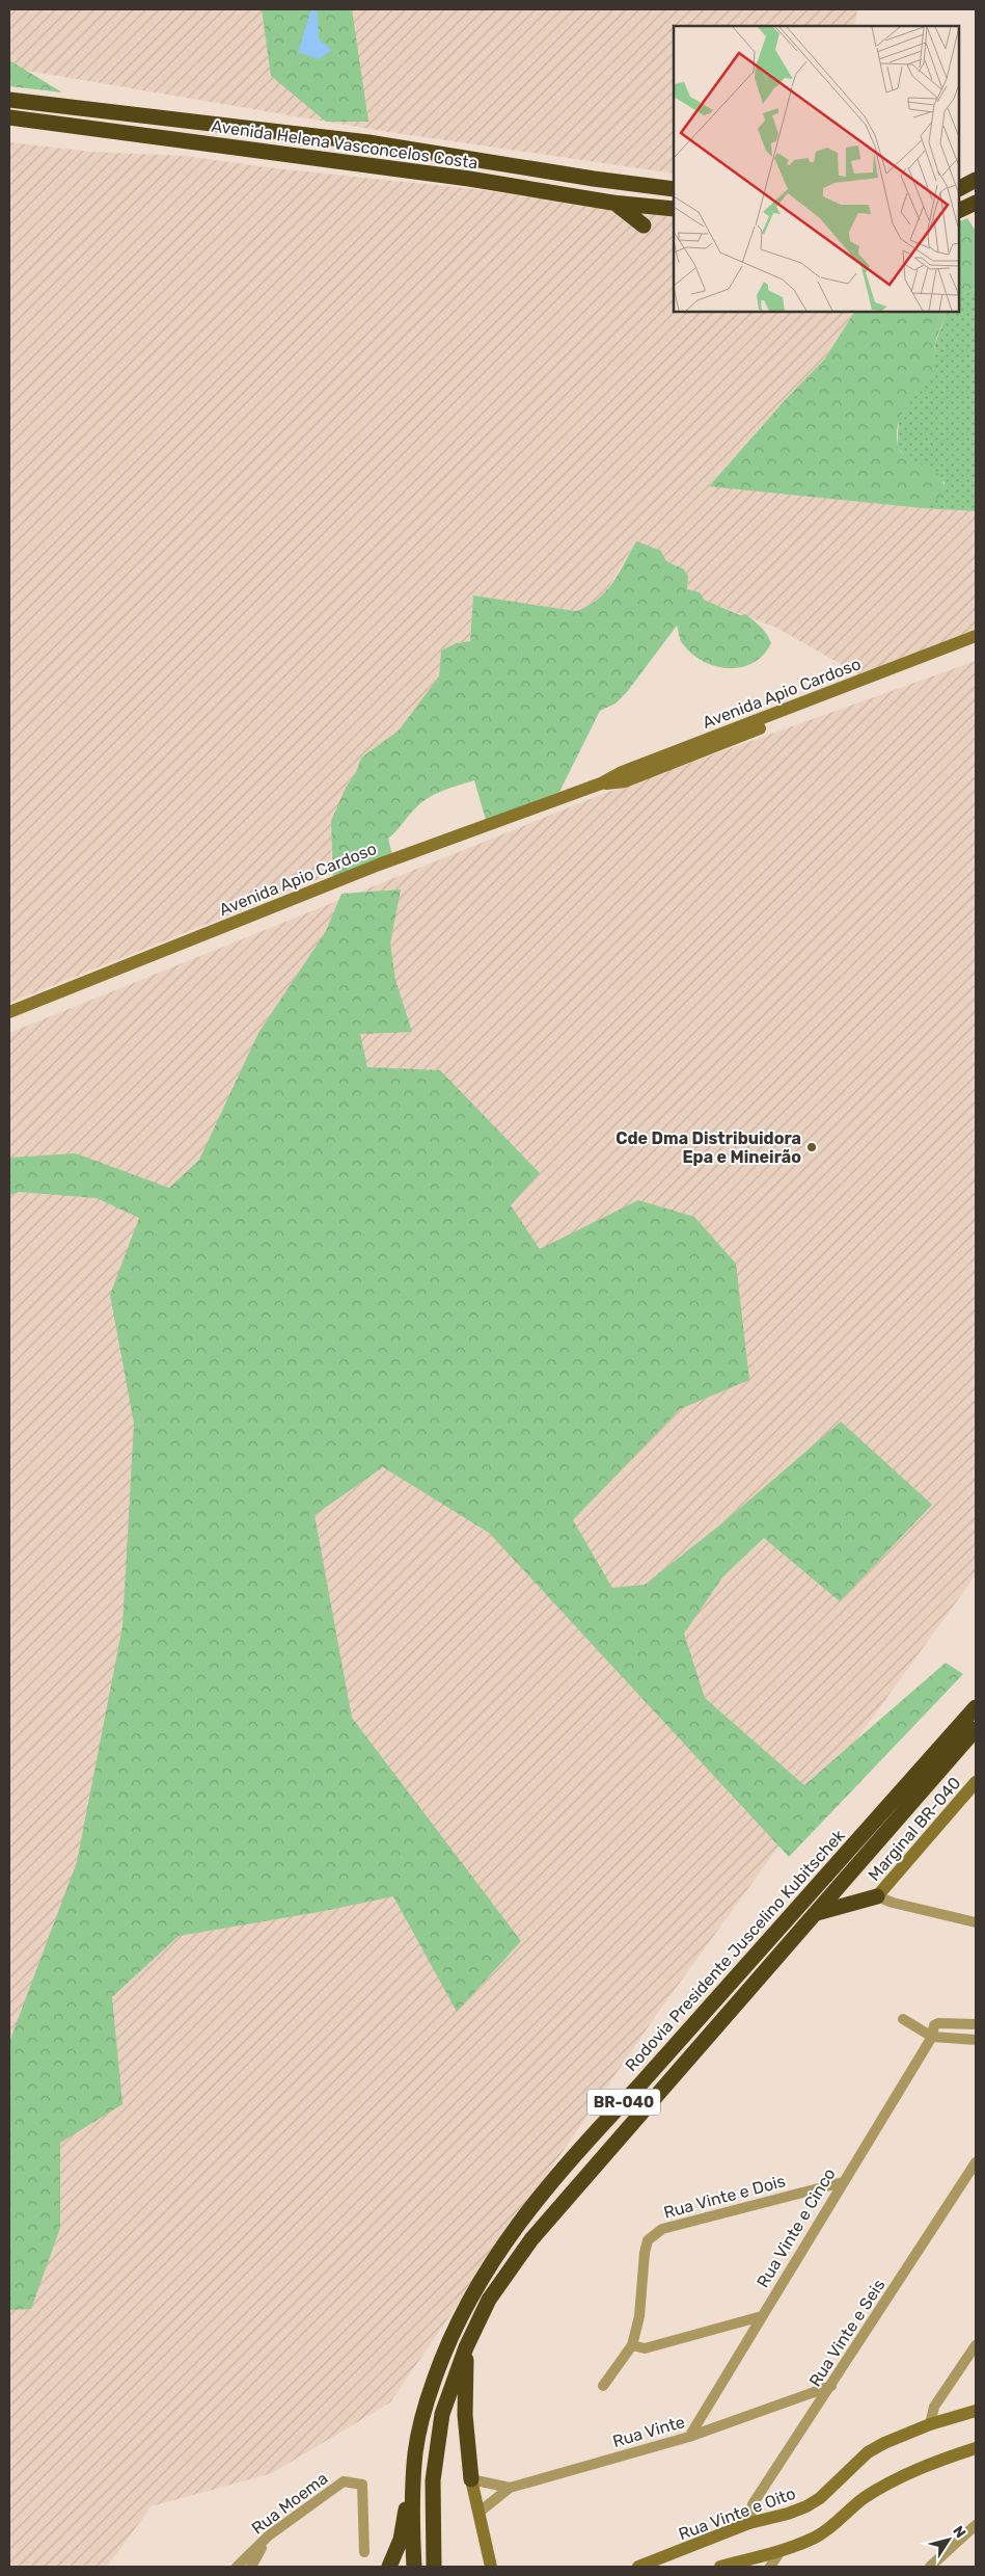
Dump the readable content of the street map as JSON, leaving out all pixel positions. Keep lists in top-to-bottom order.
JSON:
{
  "streets": {
    "highway": ["Avenida Helena Vasconcelos Costa", "Rodovia Presidente Juscelino Kubitschek", "BR-040"],
    "street": [
      "Avenida Apio Cardoso",
      "Marginal BR-040",
      "Rua Vinte e Dois",
      "Rua Vinte e Cinco",
      "Rua Vinte e Seis",
      "Rua Vinte",
      "Rua Moema",
      "Rua Vinte e Oito"
    ]
  },
  "crossings": [
    ["Rua Vinte e Dois", "Rua Vinte e Cinco"],
    ["Rua Vinte e Cinco", "Rua Vinte"],
    ["Rua Vinte e Seis", "Rua Vinte"],
    ["Rua Vinte e Seis", "Rua Vinte e Oito"]
  ],
  "places": ["Cde Dma Distribuidora Epa e Mineirão"],
  "north": "top right"
}
